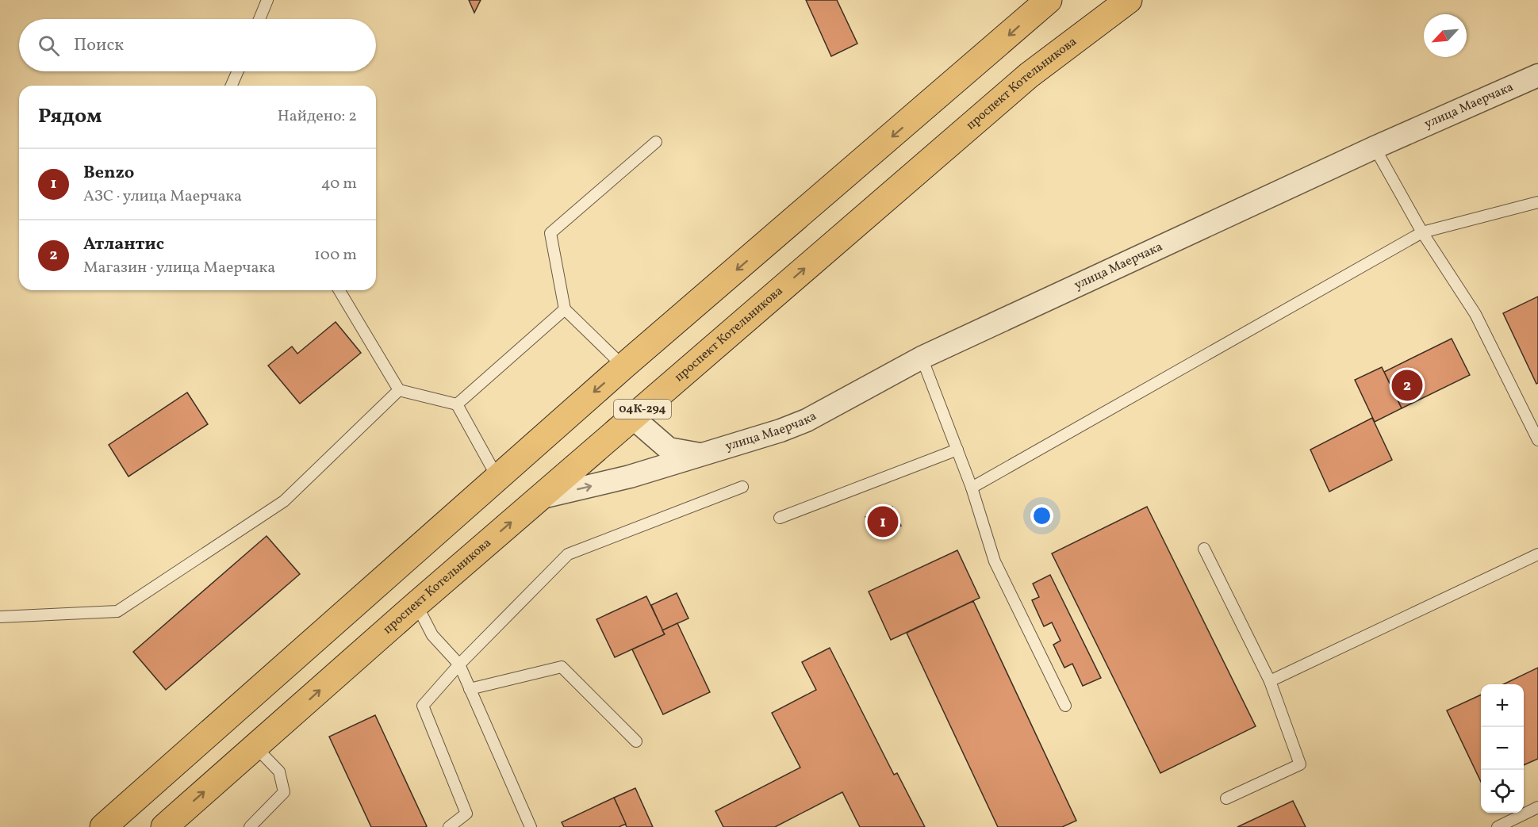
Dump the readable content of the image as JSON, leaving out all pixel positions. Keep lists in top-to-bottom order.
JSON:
{
  "streets": {
    "highway": ["проспект Котельникова", "04К-294"],
    "street": ["улица Маерчака"]
  },
  "crossings": [
    ["проспект Котельникова", "улица Маерчака"]
  ],
  "north": "bottom left",
  "page": {
    "search": "Поиск",
    "heading": ["Рядом", "Найдено: 2"],
    "list": [
      {
        "mark": "1",
        "name": "Benzo",
        "note": "АЗС · улица Маерчака",
        "value": "40 m"
      },
      {
        "mark": "2",
        "name": "Атлантис",
        "note": "Магазин · улица Маерчака",
        "value": "100 m"
      }
    ],
    "pins": ["2", "1"],
    "map_buttons": ["+", "−"]
  }
}
